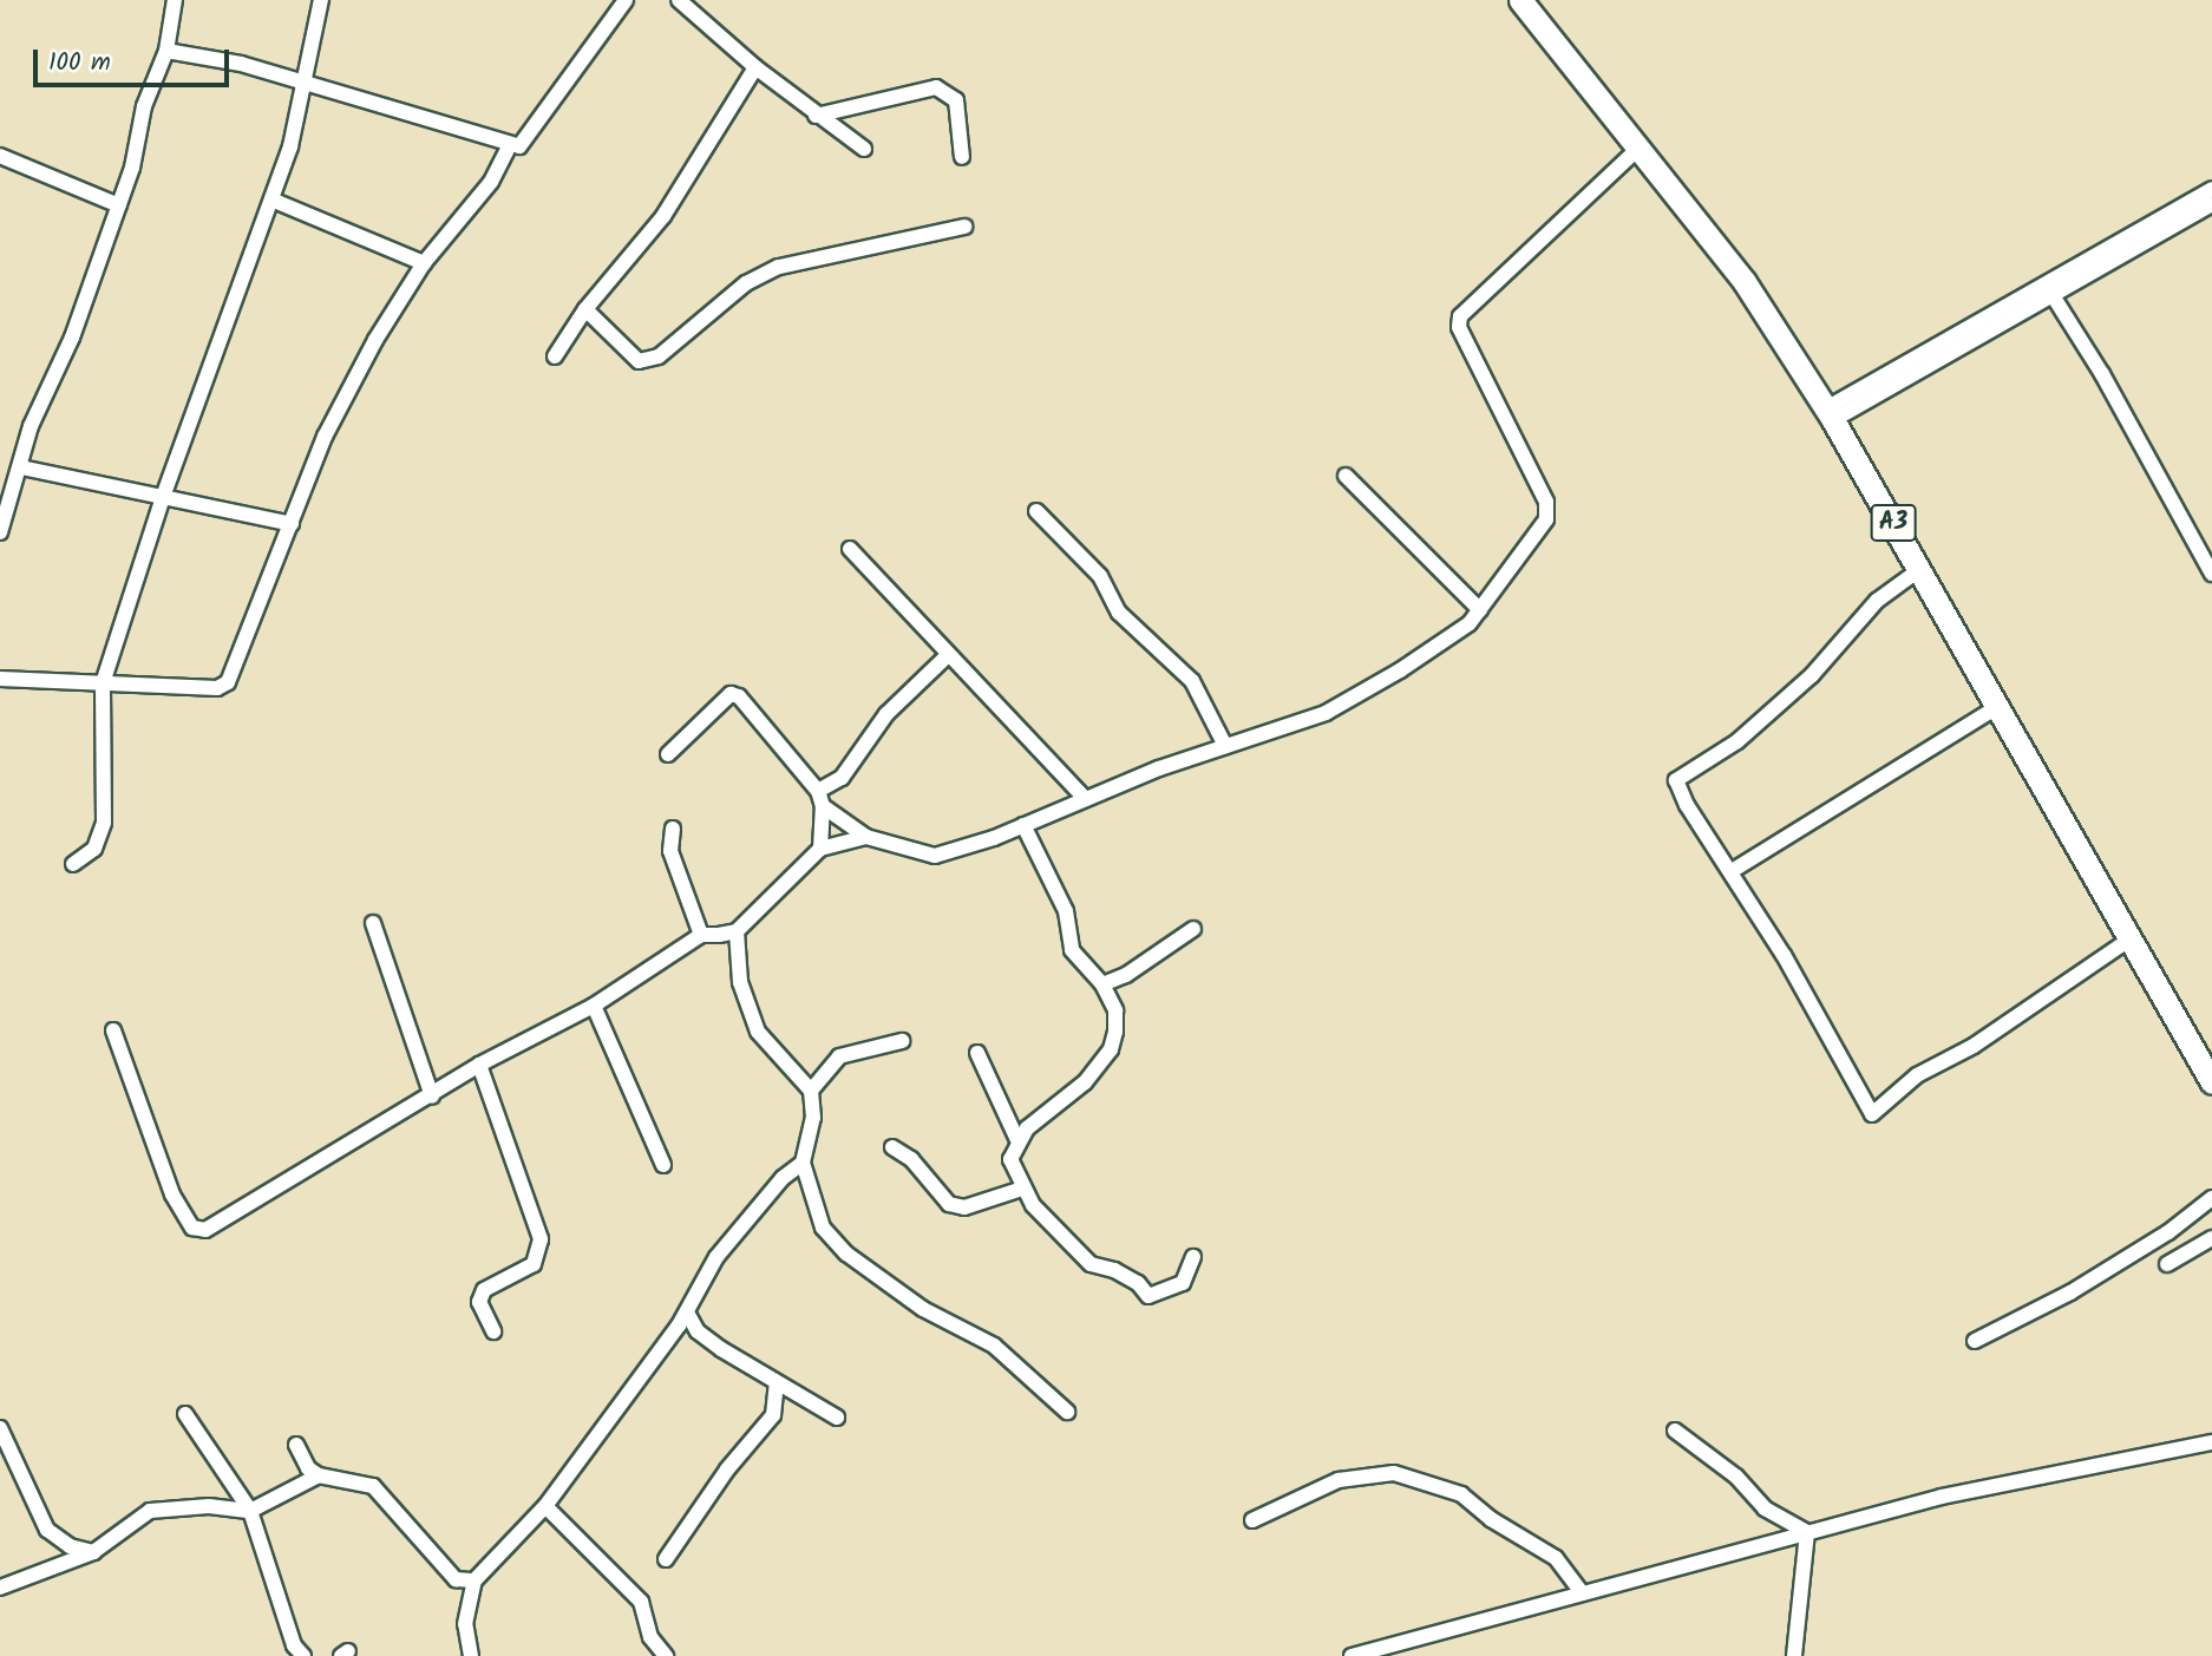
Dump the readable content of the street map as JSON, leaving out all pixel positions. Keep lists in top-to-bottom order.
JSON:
{
  "streets": {
    "highway": ["A3"]
  },
  "scale_bar": "100 m"
}
